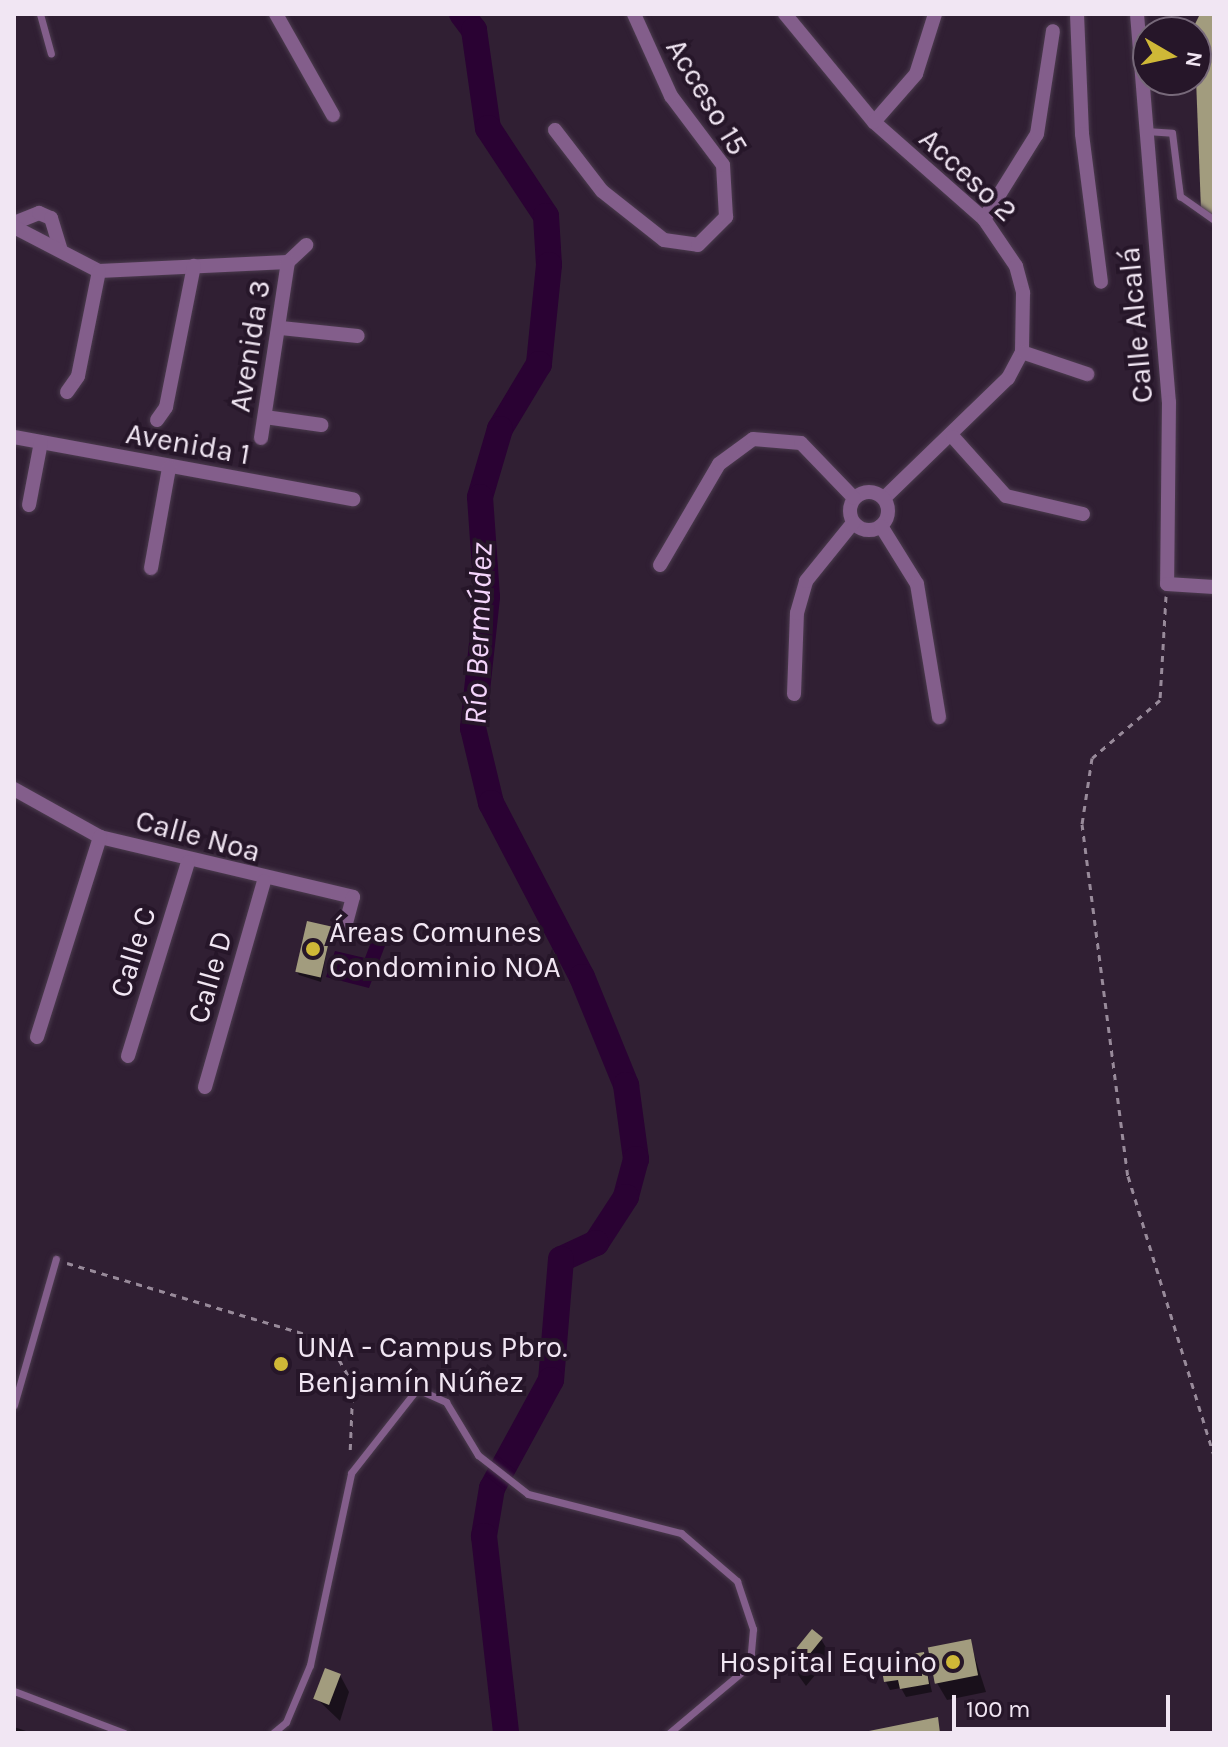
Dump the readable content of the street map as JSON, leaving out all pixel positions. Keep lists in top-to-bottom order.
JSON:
{
  "streets": {
    "street": [
      "Acceso 15",
      "Acceso 2",
      "Calle Alcalá",
      "Avenida 3",
      "Avenida 1",
      "Calle Noa",
      "Calle C",
      "Calle D"
    ]
  },
  "crossings": [
    ["Calle Noa", "Calle C"],
    ["Calle Noa", "Calle D"]
  ],
  "water": ["Río Bermúdez"],
  "places": ["Áreas Comunes Condominio NOA", "UNA - Campus Pbro. Benjamín Núñez", "Hospital Equino"],
  "scale_bar": "100 m",
  "north": "right"
}
